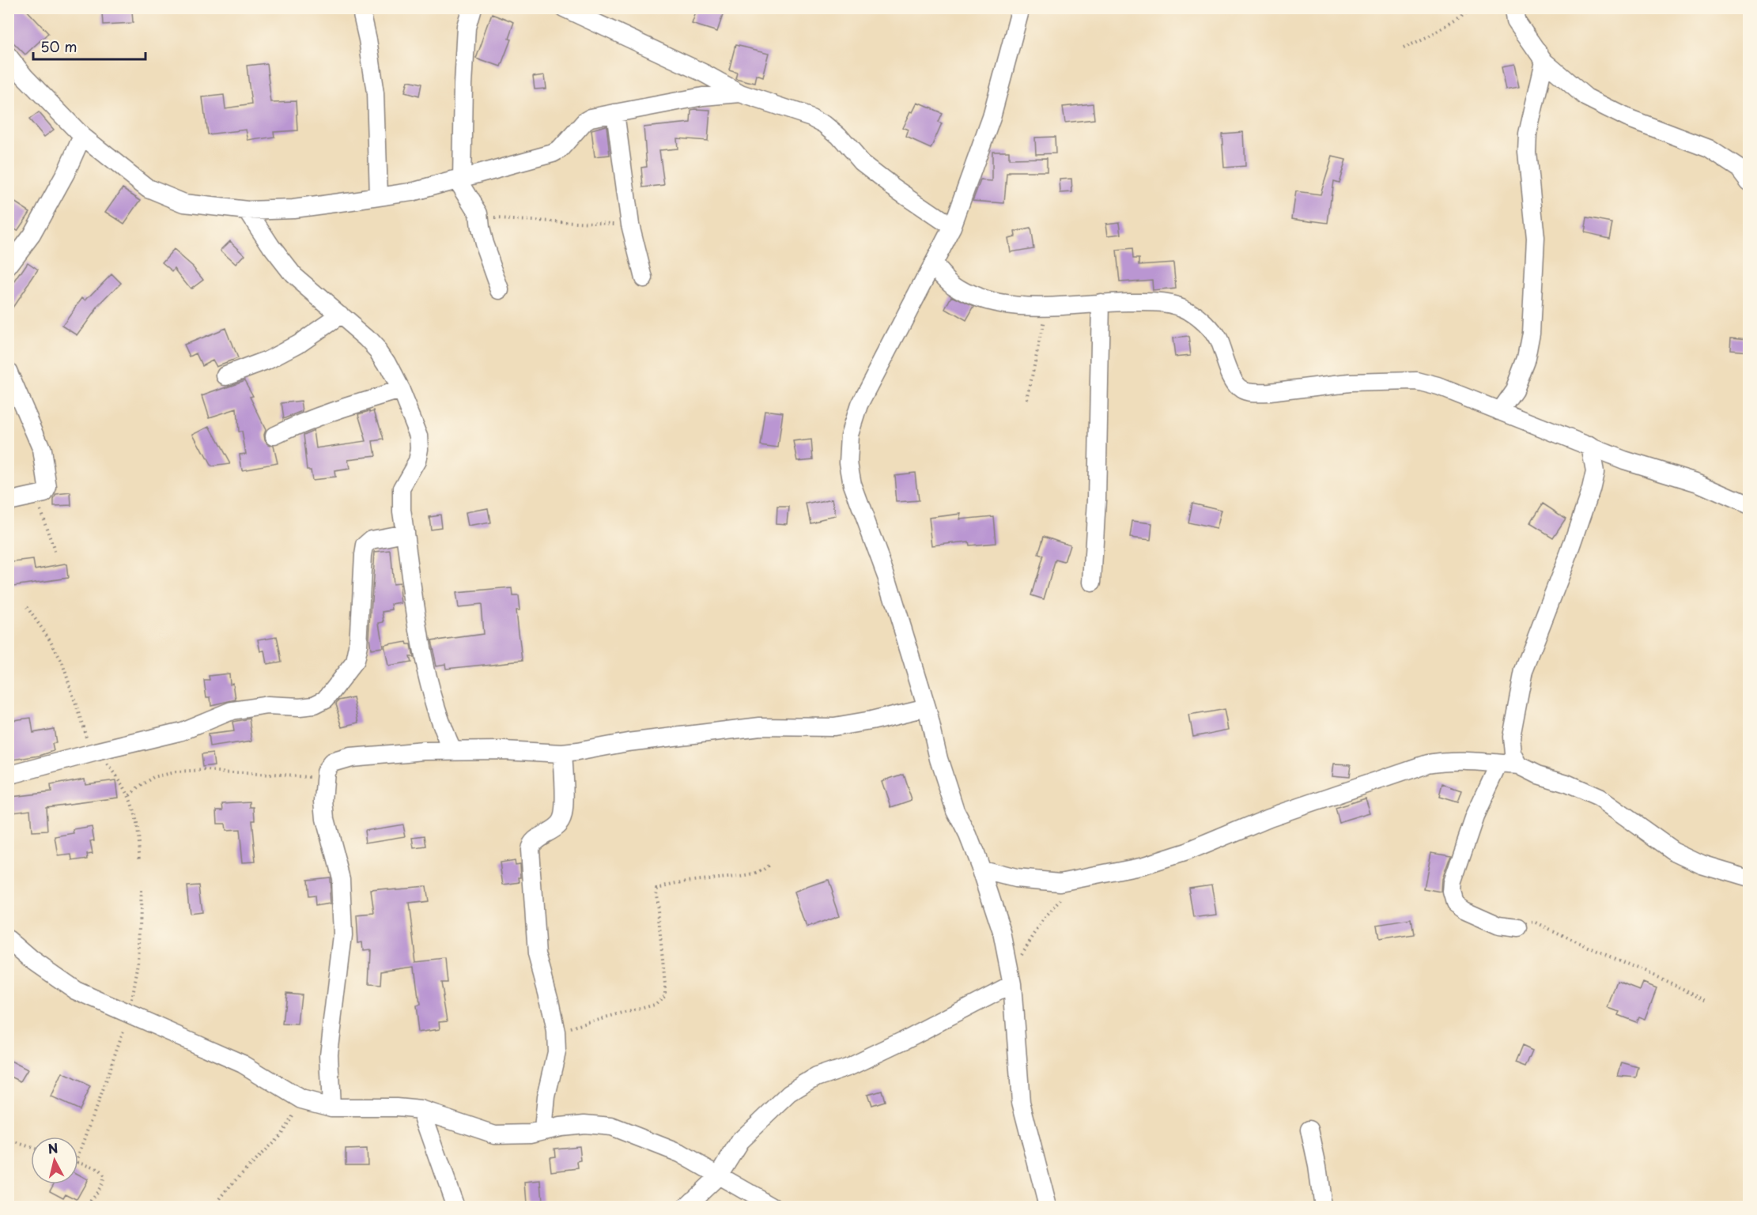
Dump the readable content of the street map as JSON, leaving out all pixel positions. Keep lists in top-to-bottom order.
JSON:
{
  "scale_bar": "50 m",
  "north": "top"
}
